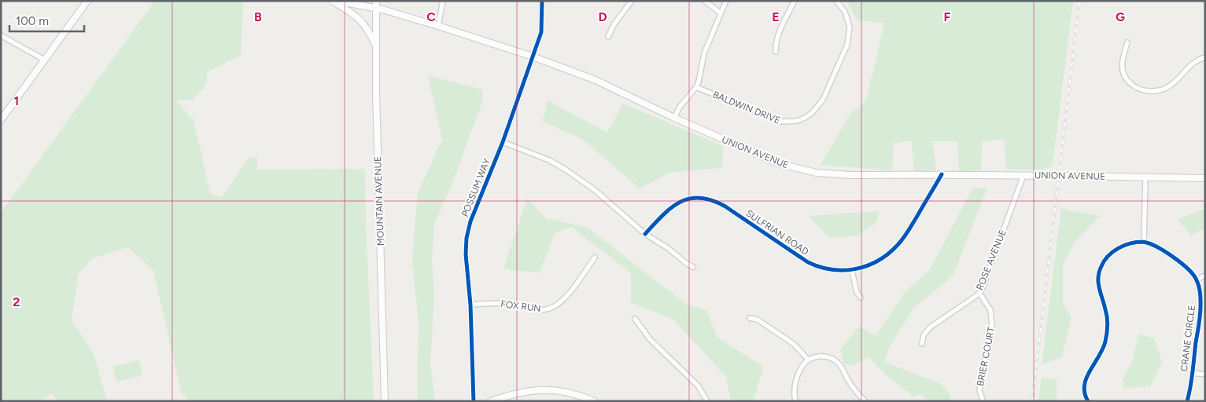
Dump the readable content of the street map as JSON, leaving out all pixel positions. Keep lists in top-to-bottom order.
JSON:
{
  "streets": {
    "main road": ["UNION AVENUE", "MOUNTAIN AVENUE"],
    "street": [
      "BALDWIN DRIVE",
      "POSSUM WAY",
      "SULFRIAN ROAD",
      "ROSE AVENUE",
      "FOX RUN",
      "CRANE CIRCLE",
      "BRIER COURT"
    ]
  },
  "crossings": [
    ["UNION AVENUE", "POSSUM WAY"],
    ["UNION AVENUE", "MOUNTAIN AVENUE"],
    ["UNION AVENUE", "SULFRIAN ROAD"],
    ["UNION AVENUE", "ROSE AVENUE"],
    ["POSSUM WAY", "FOX RUN"],
    ["ROSE AVENUE", "BRIER COURT"]
  ],
  "scale_bar": "100 m",
  "grid": {
    "columns": [
      "B",
      "C",
      "D",
      "E",
      "F",
      "G"
    ],
    "rows": ["1", "2"]
  }
}
